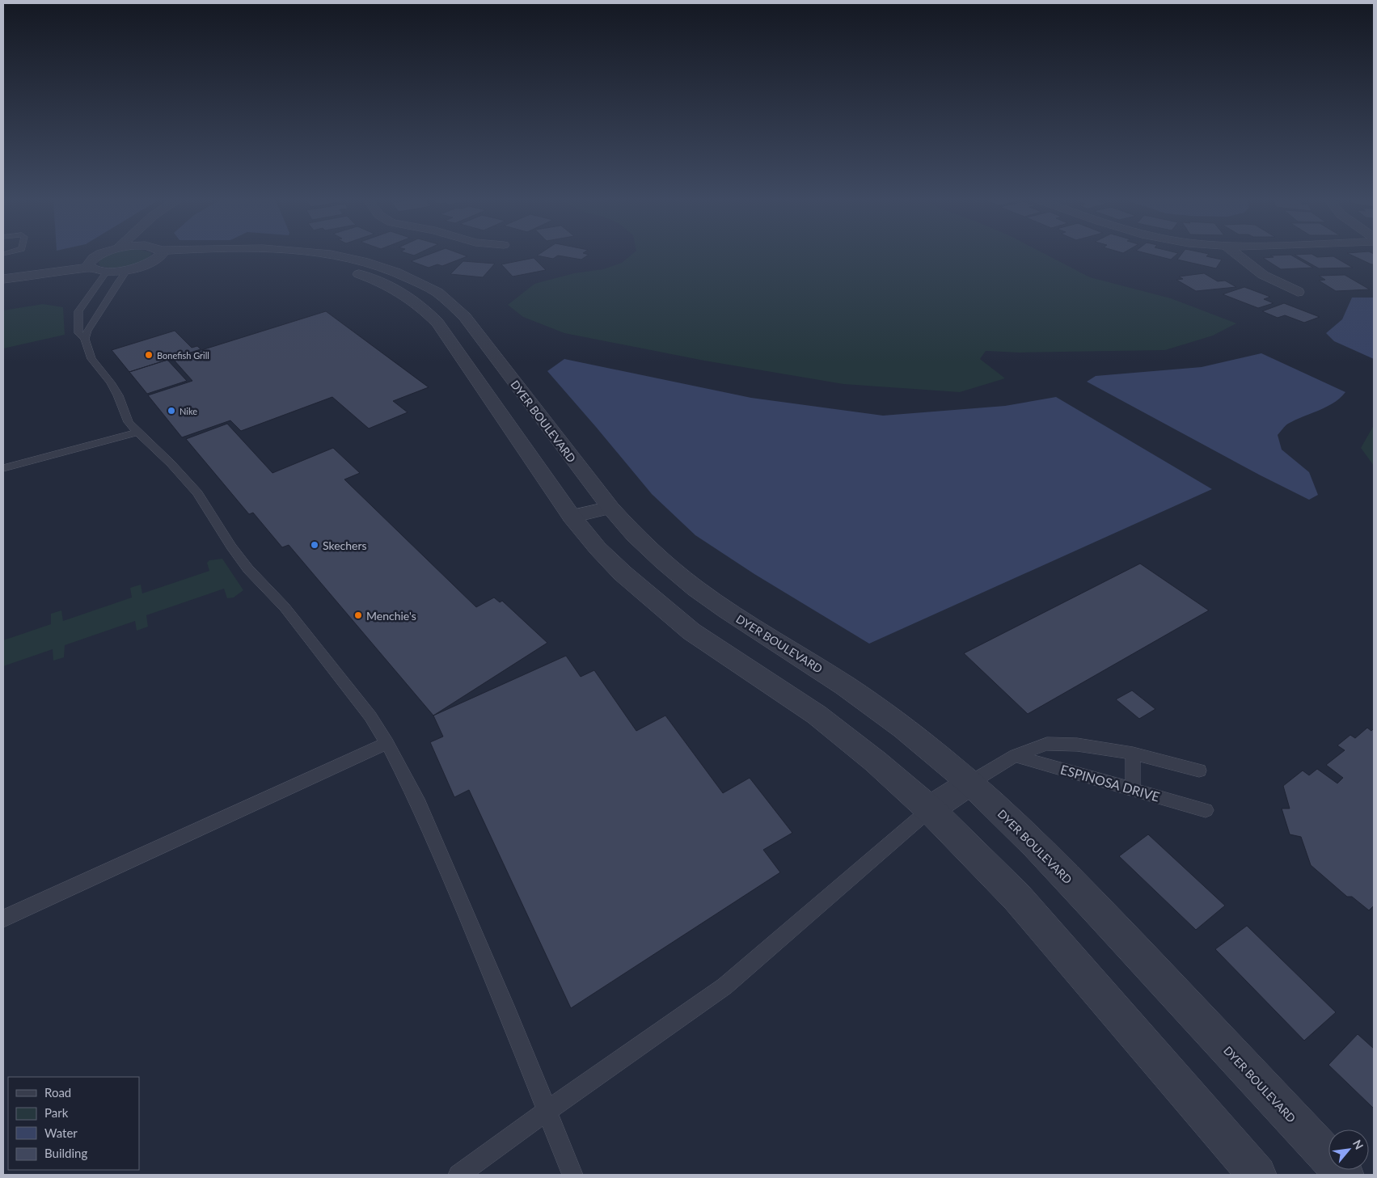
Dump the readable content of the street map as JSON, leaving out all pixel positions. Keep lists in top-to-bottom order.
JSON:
{
  "streets": {
    "street": ["DYER BOULEVARD"],
    "lane": ["ESPINOSA DRIVE"]
  },
  "crossings": [
    ["DYER BOULEVARD", "ESPINOSA DRIVE"]
  ],
  "places": [
    "Bonefish Grill",
    "Nike",
    "Skechers",
    "Menchie's"
  ],
  "legend": [
    "Road",
    "Park",
    "Water",
    "Building"
  ],
  "north": "top right"
}
